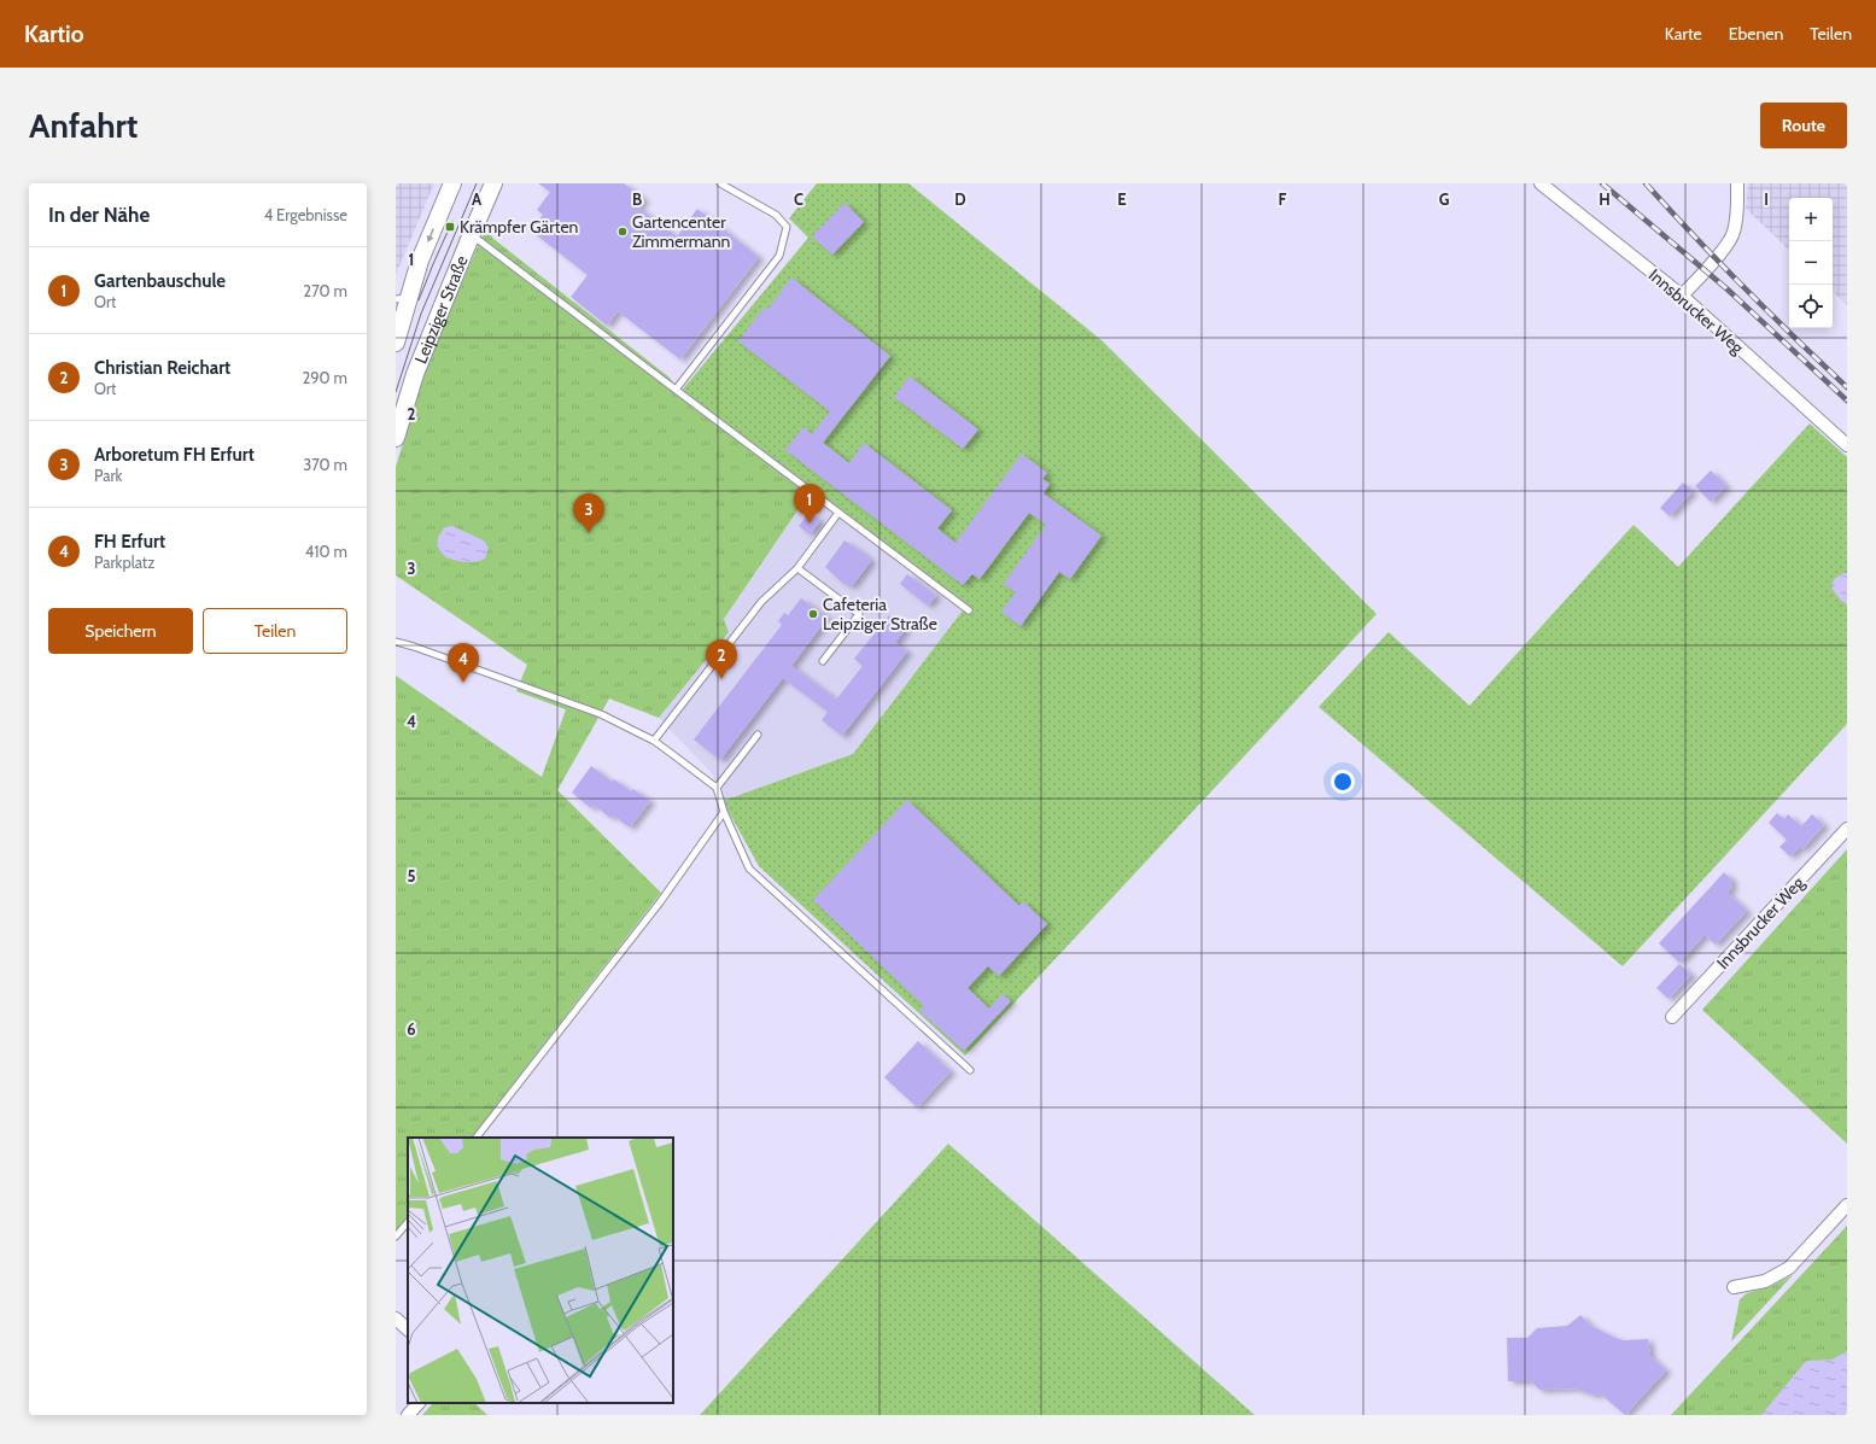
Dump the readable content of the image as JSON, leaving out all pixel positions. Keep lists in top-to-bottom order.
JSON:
{
  "streets": {
    "main road": ["Leipziger Straße"],
    "street": ["Innsbrucker Weg"]
  },
  "places": {
    "transit": ["Krämpfer Gärten"],
    "other": ["Gartencenter Zimmermann", "Cafeteria Leipziger Straße"]
  },
  "page": {
    "header": "Kartio",
    "nav": ["Karte", "Ebenen", "Teilen"],
    "buttons": [
      "Route",
      ["Speichern", "Teilen"]
    ],
    "title": "Anfahrt",
    "heading": ["In der Nähe", "4 Ergebnisse"],
    "map_buttons": ["+", "−"],
    "list": [
      {
        "mark": "1",
        "name": "Gartenbauschule",
        "note": "Ort",
        "value": "270 m"
      },
      {
        "mark": "2",
        "name": "Christian Reichart",
        "note": "Ort",
        "value": "290 m"
      },
      {
        "mark": "3",
        "name": "Arboretum FH Erfurt",
        "note": "Park",
        "value": "370 m"
      },
      {
        "mark": "4",
        "name": "FH Erfurt",
        "note": "Parkplatz",
        "value": "410 m"
      }
    ],
    "pins": [
      "1",
      "3",
      "2",
      "4"
    ]
  },
  "grid": {
    "columns": [
      "A",
      "B",
      "C",
      "D",
      "E",
      "F",
      "G",
      "H",
      "I"
    ],
    "rows": [
      "1",
      "2",
      "3",
      "4",
      "5",
      "6"
    ]
  }
}
